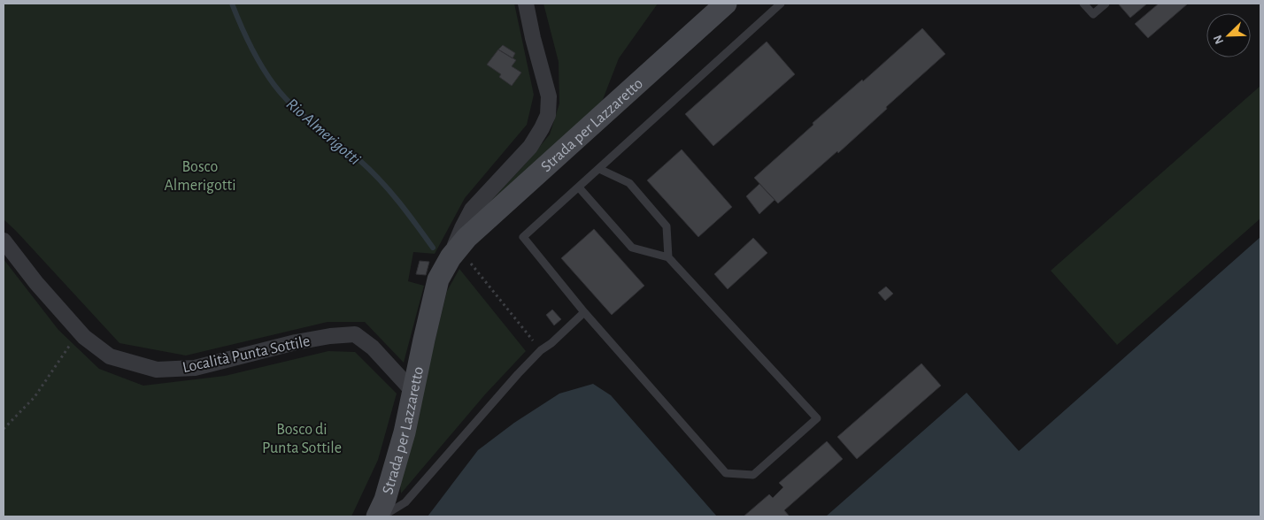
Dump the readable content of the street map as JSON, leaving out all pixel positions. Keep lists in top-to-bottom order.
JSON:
{
  "streets": {
    "main road": ["Strada per Lazzaretto"],
    "street": ["Località Punta Sottile"]
  },
  "crossings": [
    ["Strada per Lazzaretto", "Località Punta Sottile"]
  ],
  "water": ["Rio Almerigotti"],
  "parks": ["Bosco Almerigotti", "Bosco di Punta Sottile"],
  "north": "bottom left"
}
